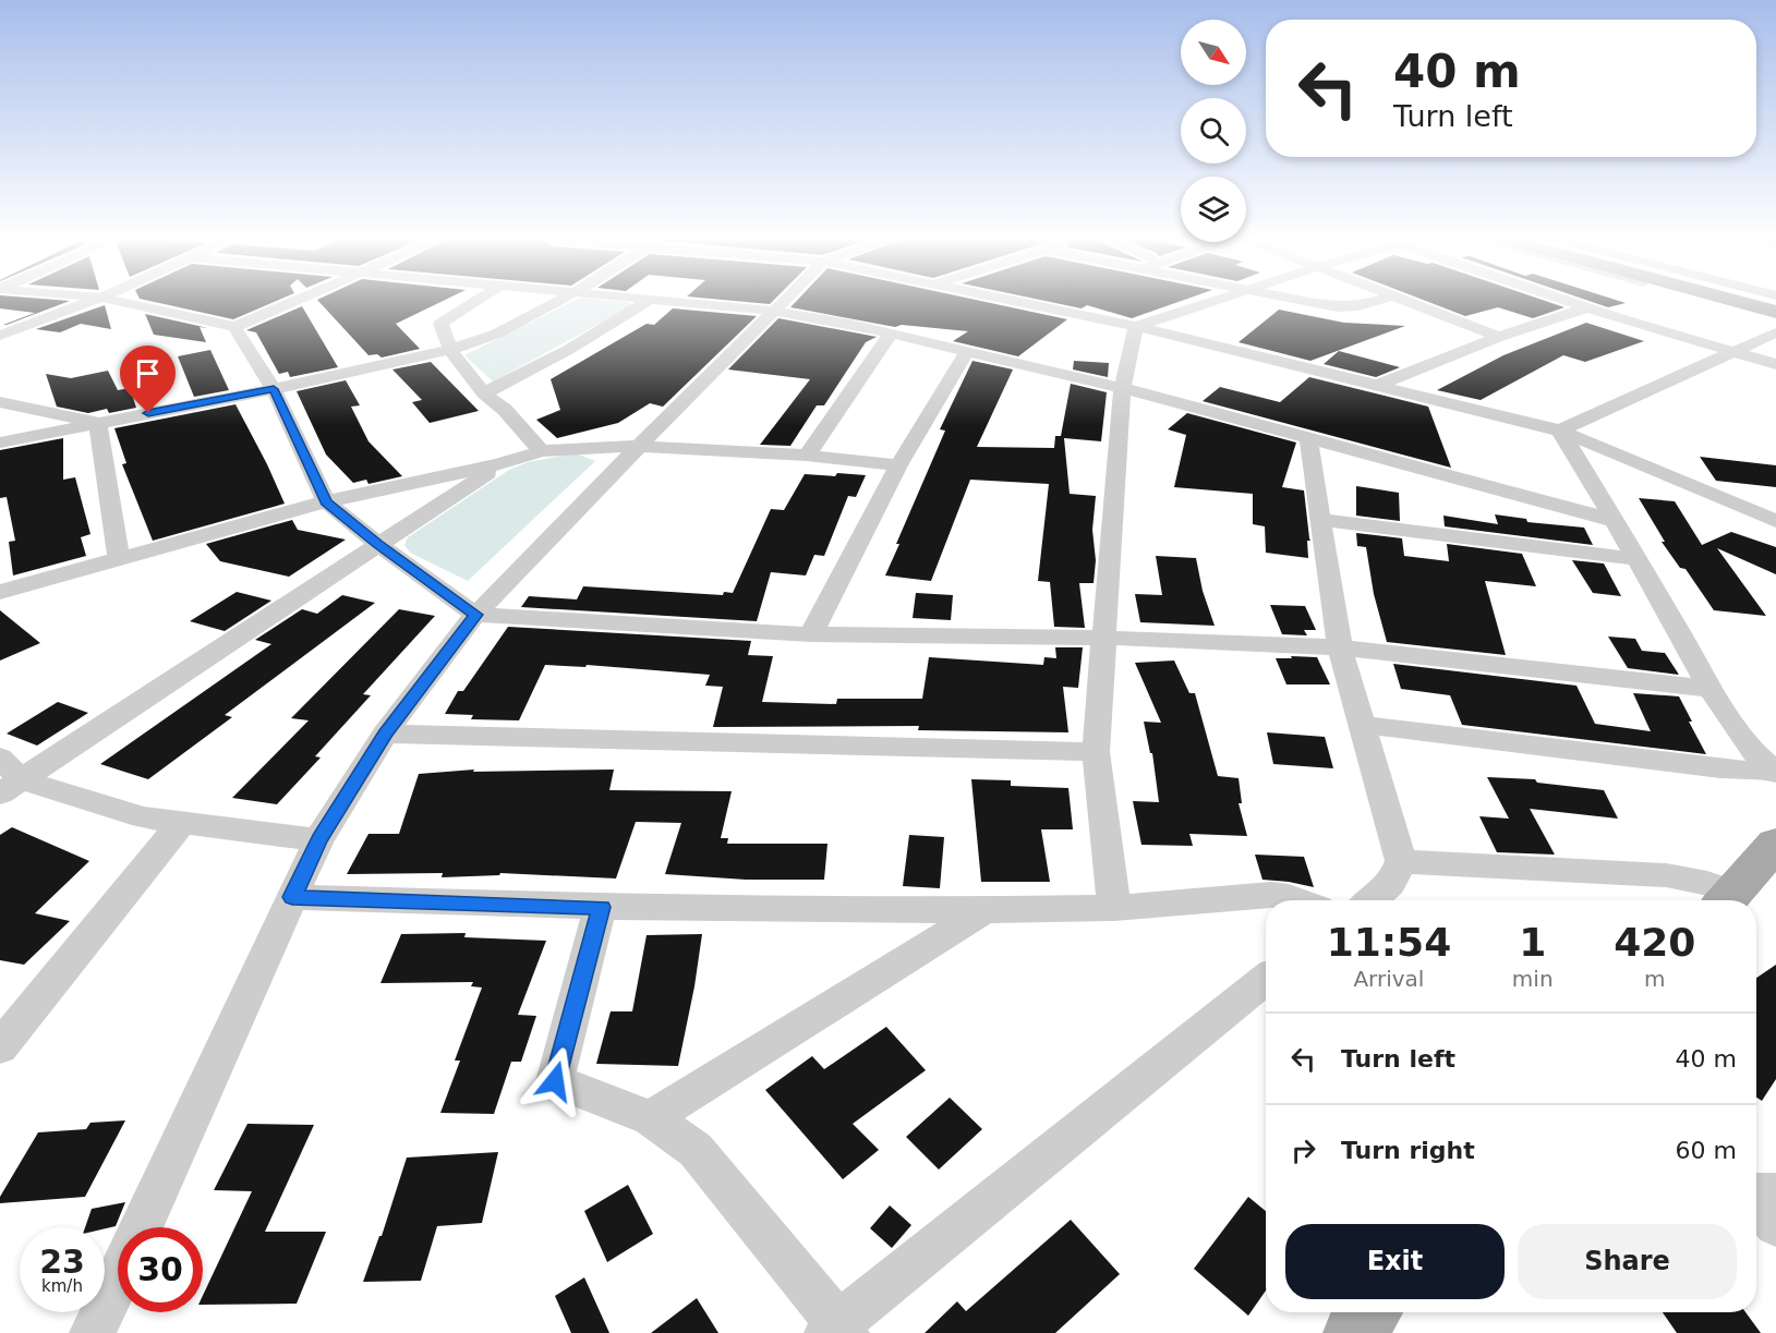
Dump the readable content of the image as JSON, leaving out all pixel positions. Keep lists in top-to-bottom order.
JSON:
{
  "north": "bottom right",
  "page": {
    "turn": ["40 m", "Turn left"],
    "eta": [
      "11:54",
      "Arrival",
      "1",
      "min",
      "420",
      "m"
    ],
    "list": [
      {
        "name": "Turn left",
        "value": "40 m"
      },
      {
        "name": "Turn right",
        "value": "60 m"
      }
    ],
    "buttons": ["Exit", "Share"],
    "speed": "23 km/h",
    "limit": "30"
  }
}
